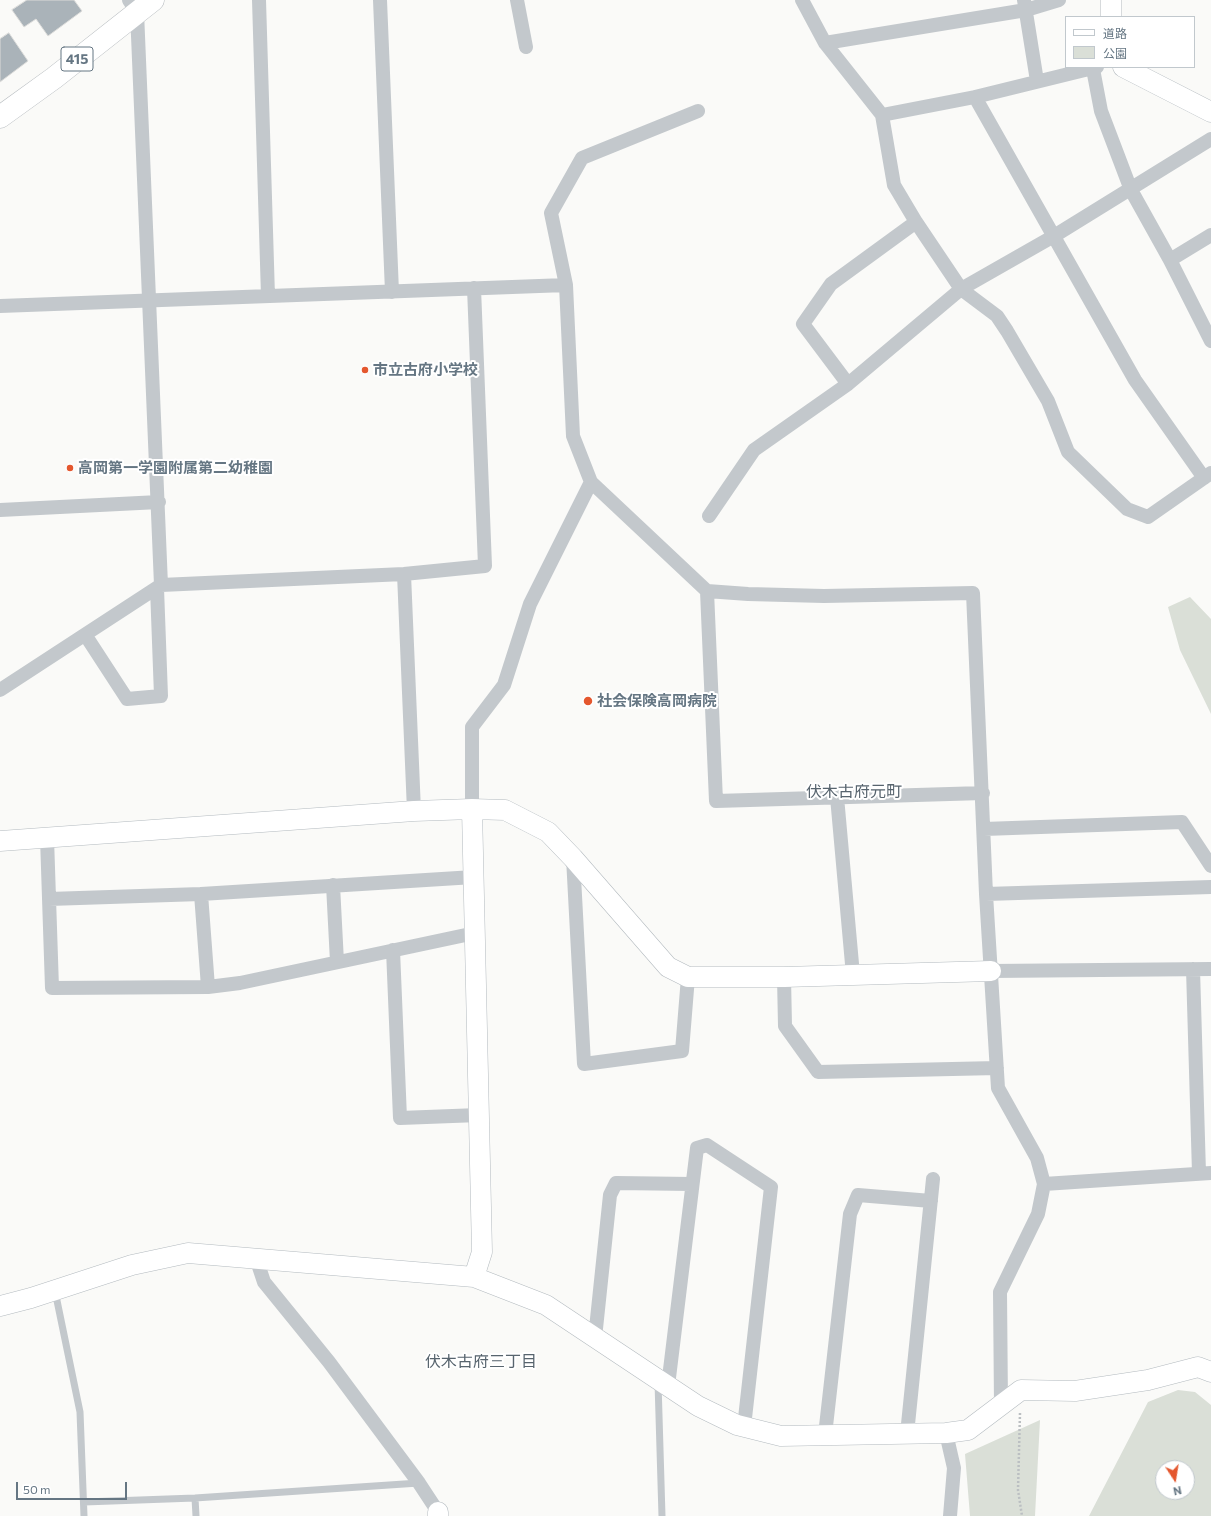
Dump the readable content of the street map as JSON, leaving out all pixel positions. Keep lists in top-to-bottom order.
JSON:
{
  "streets": {
    "highway": ["415"]
  },
  "districts": ["伏木古府元町", "伏木古府三丁目"],
  "places": ["市立古府小学校", "高岡第一学園附属第二幼稚園", "社会保険高岡病院"],
  "legend": ["道路", "公園"],
  "scale_bar": "50 m",
  "north": "bottom"
}
